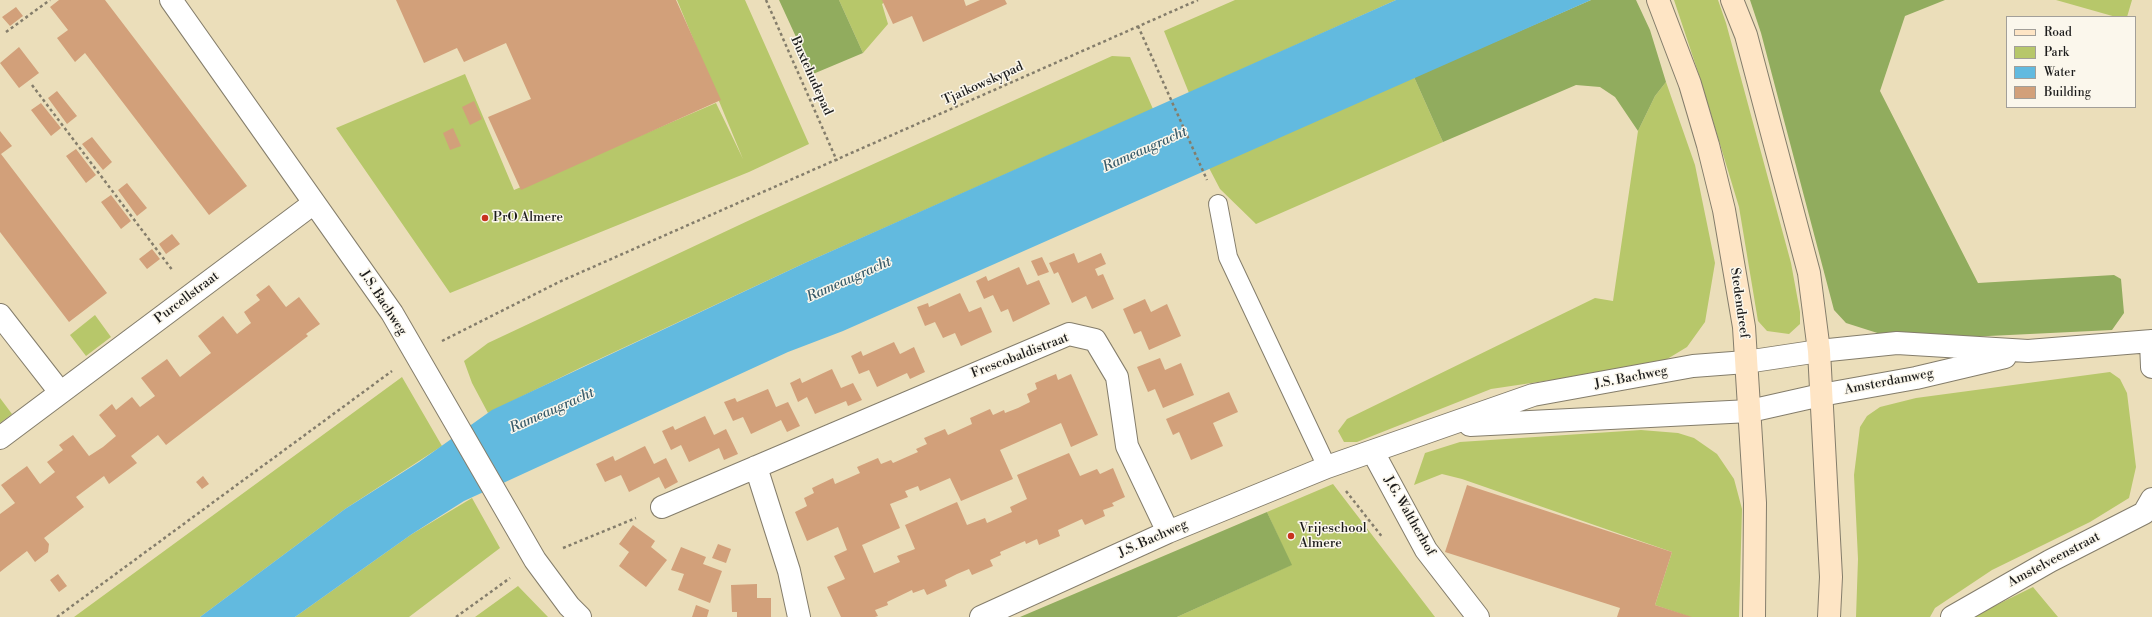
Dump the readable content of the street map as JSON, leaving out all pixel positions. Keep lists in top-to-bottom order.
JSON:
{
  "streets": {
    "main road": ["Stedendreef"],
    "street": [
      "Purcellstraat",
      "J.S. Bachweg",
      "Frescobaldistraat",
      "Amsterdamweg",
      "J.G. Waltherhof",
      "Amstelveenstraat"
    ],
    "path": ["Buxtehudepad", "Tjaikowskypad"]
  },
  "crossings": [
    ["Buxtehudepad", "Tjaikowskypad"],
    ["Purcellstraat", "J.S. Bachweg"],
    ["J.S. Bachweg", "Stedendreef"],
    ["J.S. Bachweg", "Frescobaldistraat"],
    ["J.S. Bachweg", "Amsterdamweg"],
    ["J.S. Bachweg", "J.G. Waltherhof"],
    ["Stedendreef", "Amsterdamweg"]
  ],
  "water": ["Rameaugracht"],
  "places": ["PrO Almere", "Vrijeschool Almere"],
  "legend": [
    "Road",
    "Park",
    "Water",
    "Building"
  ]
}
